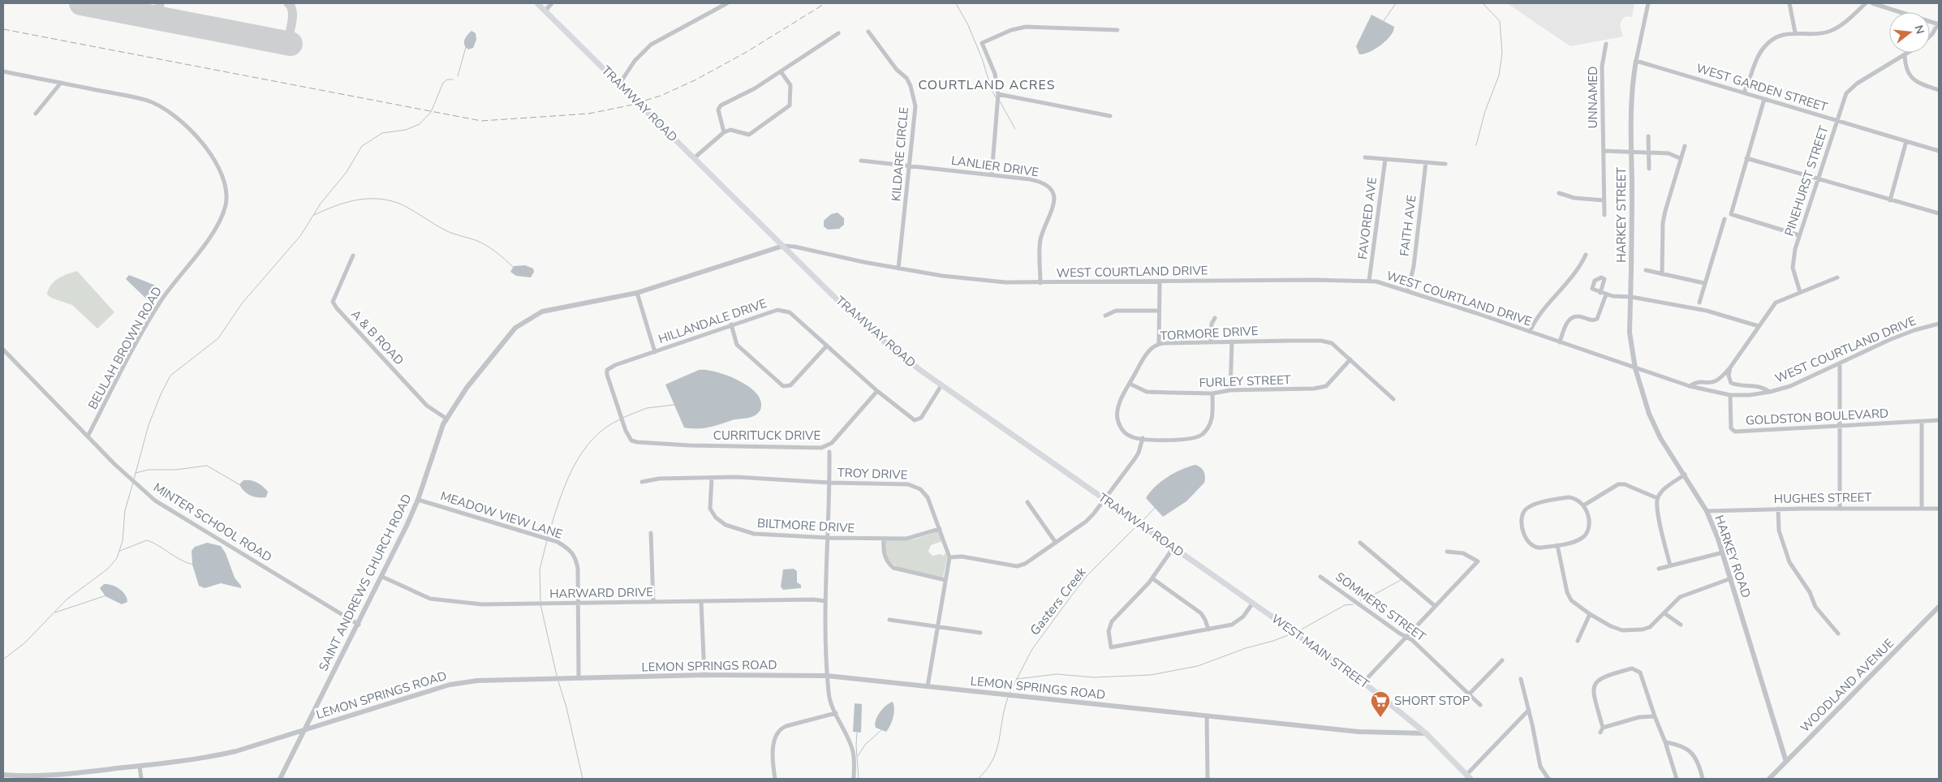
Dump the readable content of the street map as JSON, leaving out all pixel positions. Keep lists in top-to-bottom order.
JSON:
{
  "streets": {
    "main road": ["TRAMWAY ROAD", "WEST MAIN STREET"],
    "street": [
      "WEST GARDEN STREET",
      "UNNAMED",
      "KILDARE CIRCLE",
      "LANLIER DRIVE",
      "PINEHURST STREET",
      "HARKEY STREET",
      "FAVORED AVE",
      "FAITH AVE",
      "WEST COURTLAND DRIVE",
      "HILLANDALE DRIVE",
      "TORMORE DRIVE",
      "A & B ROAD",
      "BEULAH BROWN ROAD",
      "FURLEY STREET",
      "GOLDSTON BOULEVARD",
      "CURRITUCK DRIVE",
      "TROY DRIVE",
      "HUGHES STREET",
      "MEADOW VIEW LANE",
      "MINTER SCHOOL ROAD",
      "BILTMORE DRIVE",
      "HARKEY ROAD",
      "SAINT ANDREWS CHURCH ROAD",
      "HARWARD DRIVE",
      "SOMMERS STREET",
      "LEMON SPRINGS ROAD",
      "WOODLAND AVENUE"
    ]
  },
  "crossings": [
    ["WEST GARDEN STREET", "PINEHURST STREET"],
    ["WEST GARDEN STREET", "HARKEY STREET"],
    ["TRAMWAY ROAD", "WEST COURTLAND DRIVE"],
    ["TRAMWAY ROAD", "HILLANDALE DRIVE"],
    ["TRAMWAY ROAD", "SAINT ANDREWS CHURCH ROAD"],
    ["TRAMWAY ROAD", "WEST MAIN STREET"],
    ["KILDARE CIRCLE", "LANLIER DRIVE"],
    ["KILDARE CIRCLE", "WEST COURTLAND DRIVE"],
    ["LANLIER DRIVE", "WEST COURTLAND DRIVE"],
    ["HARKEY STREET", "WEST COURTLAND DRIVE"],
    ["HARKEY STREET", "HARKEY ROAD"],
    ["FAVORED AVE", "WEST COURTLAND DRIVE"],
    ["FAITH AVE", "WEST COURTLAND DRIVE"],
    ["WEST COURTLAND DRIVE", "GOLDSTON BOULEVARD"],
    ["WEST COURTLAND DRIVE", "HARKEY ROAD"],
    ["WEST COURTLAND DRIVE", "SAINT ANDREWS CHURCH ROAD"],
    ["HILLANDALE DRIVE", "CURRITUCK DRIVE"],
    ["TORMORE DRIVE", "FURLEY STREET"],
    ["A & B ROAD", "SAINT ANDREWS CHURCH ROAD"],
    ["BEULAH BROWN ROAD", "MINTER SCHOOL ROAD"],
    ["TROY DRIVE", "BILTMORE DRIVE"],
    ["HUGHES STREET", "HARKEY ROAD"],
    ["MEADOW VIEW LANE", "SAINT ANDREWS CHURCH ROAD"],
    ["MEADOW VIEW LANE", "HARWARD DRIVE"],
    ["MEADOW VIEW LANE", "LEMON SPRINGS ROAD"],
    ["MINTER SCHOOL ROAD", "SAINT ANDREWS CHURCH ROAD"],
    ["HARKEY ROAD", "WOODLAND AVENUE"],
    ["SAINT ANDREWS CHURCH ROAD", "HARWARD DRIVE"],
    ["SAINT ANDREWS CHURCH ROAD", "LEMON SPRINGS ROAD"],
    ["WEST MAIN STREET", "LEMON SPRINGS ROAD"]
  ],
  "districts": ["COURTLAND ACRES"],
  "water": ["Gasters Creek"],
  "places": {
    "supermarket": ["SHORT STOP"]
  },
  "north": "right"
}
